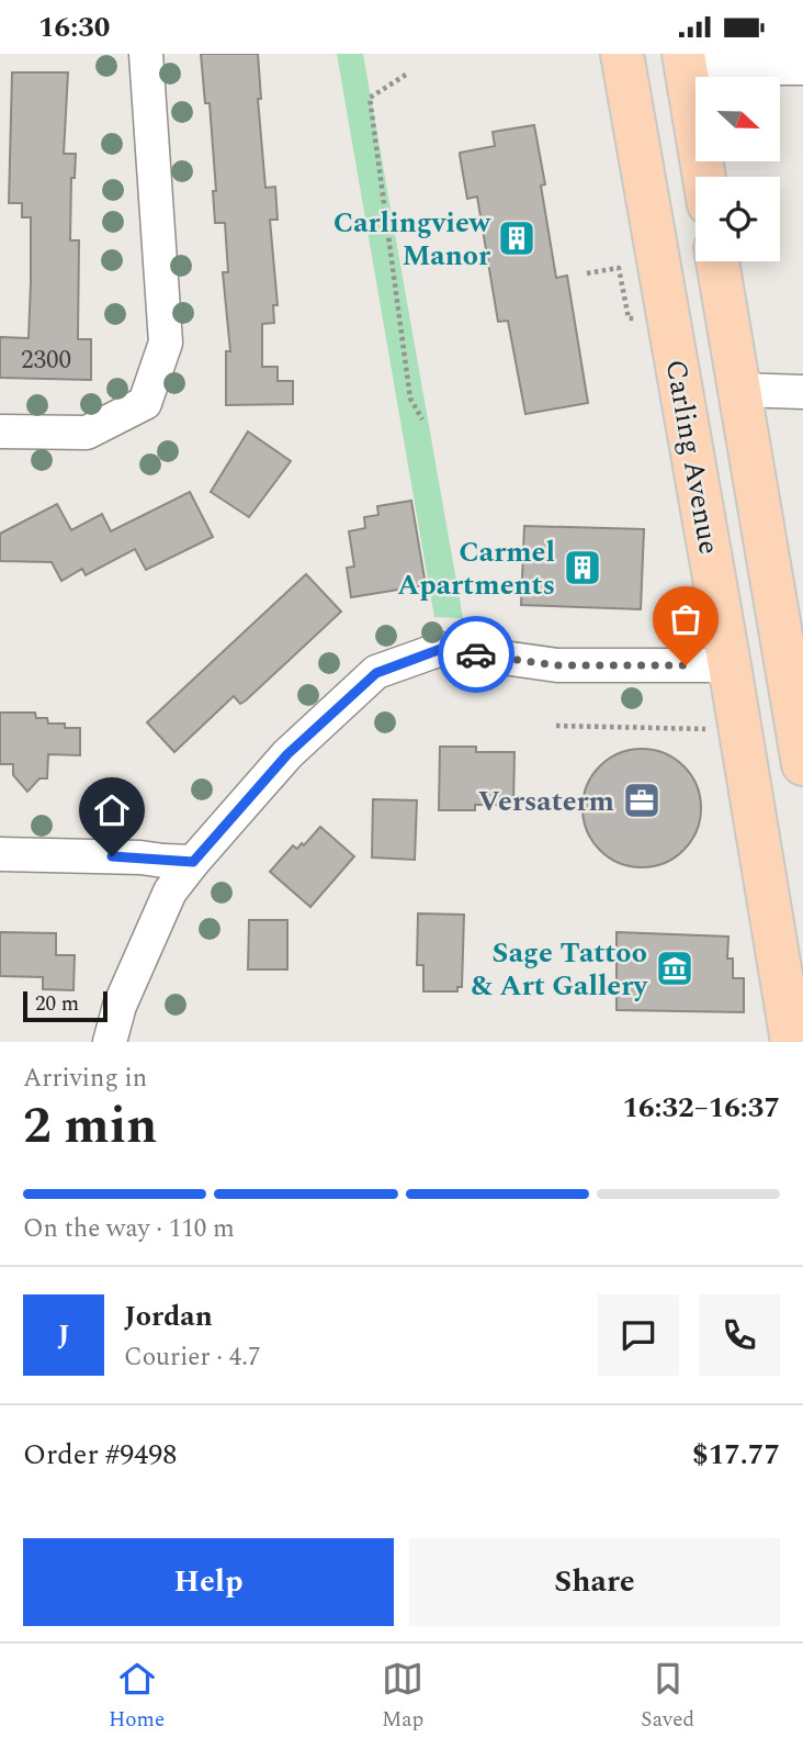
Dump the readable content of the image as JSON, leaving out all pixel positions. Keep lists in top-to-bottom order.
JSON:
{
  "streets": {
    "main road": ["Carling Avenue"]
  },
  "places": {
    "building": ["Carlingview Manor", "Carmel Apartments"],
    "office": ["Versaterm"],
    "museum": ["Sage Tattoo & Art Gallery"]
  },
  "house_numbers": ["2300"],
  "scale_bar": "20 m",
  "north": "right",
  "page": {
    "status": "16:30",
    "scale": "20 m",
    "heading": ["2 min", "Arriving in", "16:32–16:37"],
    "panel": [
      "Jordan",
      "Courier · 4.7",
      "Order #9498",
      "$17.77"
    ],
    "bar": "On the way · 110 m",
    "round": "J",
    "buttons": ["Help", "Share"],
    "tabs": ["Home", "Map", "Saved"]
  }
}
